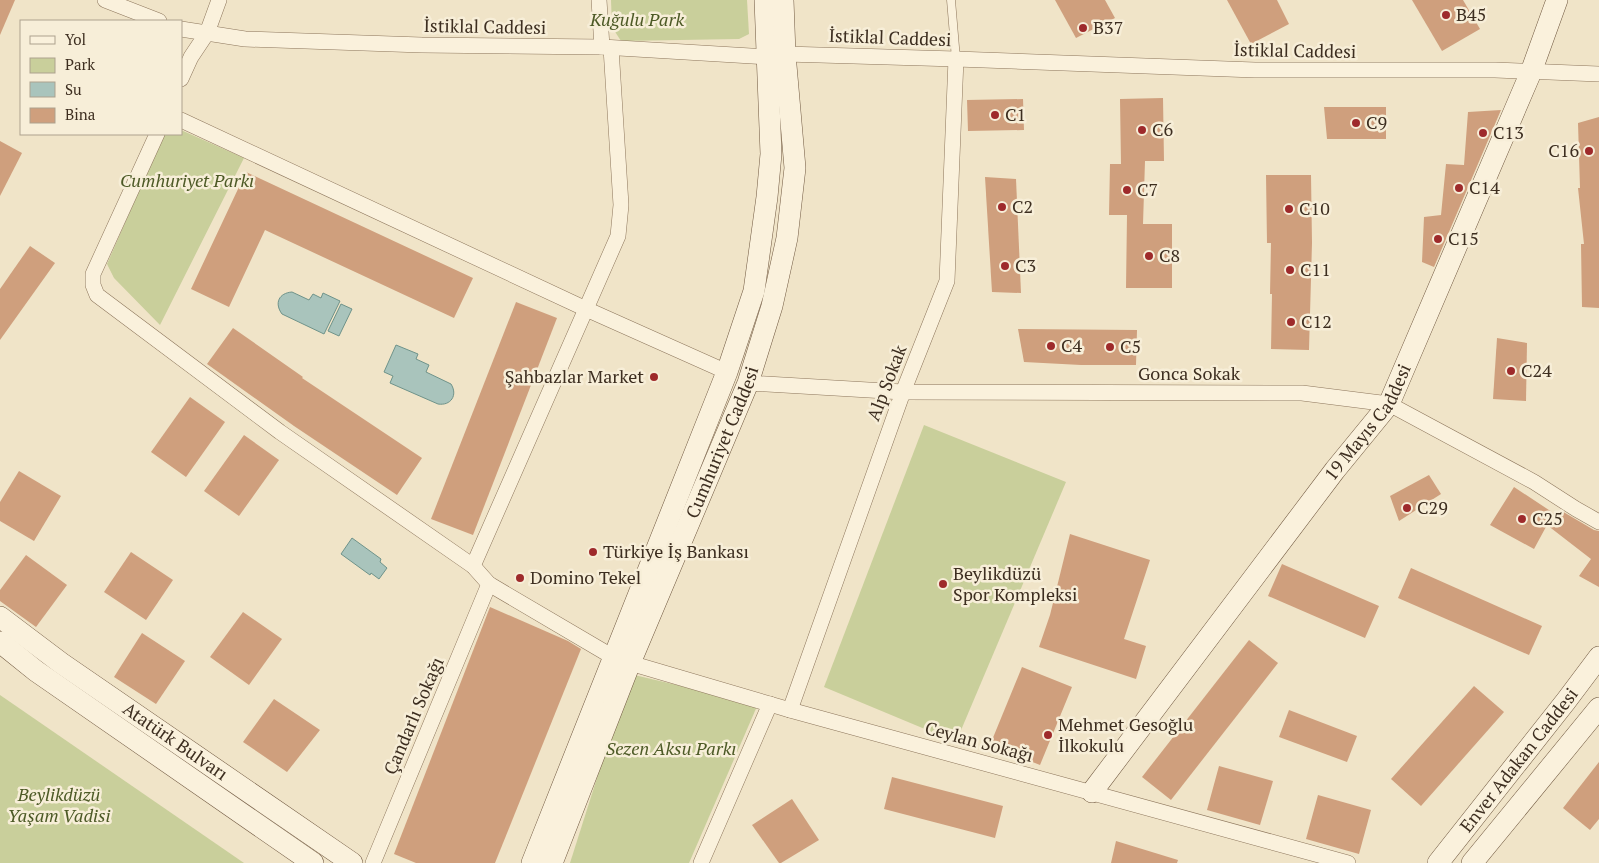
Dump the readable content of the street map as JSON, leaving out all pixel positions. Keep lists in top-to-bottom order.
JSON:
{
  "streets": {
    "main road": [
      "19 Mayıs Caddesi",
      "Cumhuriyet Caddesi",
      "Atatürk Bulvarı",
      "Enver Adakan Caddesi"
    ],
    "street": [
      "İstiklal Caddesi",
      "Gonca Sokak",
      "Alp Sokak",
      "Çandarlı Sokağı",
      "Ceylan Sokağı"
    ]
  },
  "crossings": [
    ["İstiklal Caddesi", "Alp Sokak"],
    ["İstiklal Caddesi", "19 Mayıs Caddesi"],
    ["İstiklal Caddesi", "Cumhuriyet Caddesi"],
    ["Gonca Sokak", "Alp Sokak"],
    ["Gonca Sokak", "19 Mayıs Caddesi"],
    ["Gonca Sokak", "Cumhuriyet Caddesi"],
    ["Alp Sokak", "Ceylan Sokağı"],
    ["19 Mayıs Caddesi", "Ceylan Sokağı"],
    ["Cumhuriyet Caddesi", "Ceylan Sokağı"],
    ["Çandarlı Sokağı", "Ceylan Sokağı"]
  ],
  "parks": [
    "Kuğulu Park",
    "Cumhuriyet Parkı",
    "Sezen Aksu Parkı",
    "Beylikdüzü Yaşam Vadisi"
  ],
  "places": [
    "B45",
    "B37",
    "C1",
    "C9",
    "C6",
    "C13",
    "C16",
    "C14",
    "C7",
    "C2",
    "C10",
    "C15",
    "C8",
    "C3",
    "C11",
    "C12",
    "C4",
    "C5",
    "C24",
    "Şahbazlar Market",
    "C29",
    "C25",
    "Türkiye İş Bankası",
    "Domino Tekel",
    "Beylikdüzü Spor Kompleksi",
    "Mehmet Gesoğlu İlkokulu"
  ],
  "legend": [
    "Yol",
    "Park",
    "Su",
    "Bina"
  ]
}
